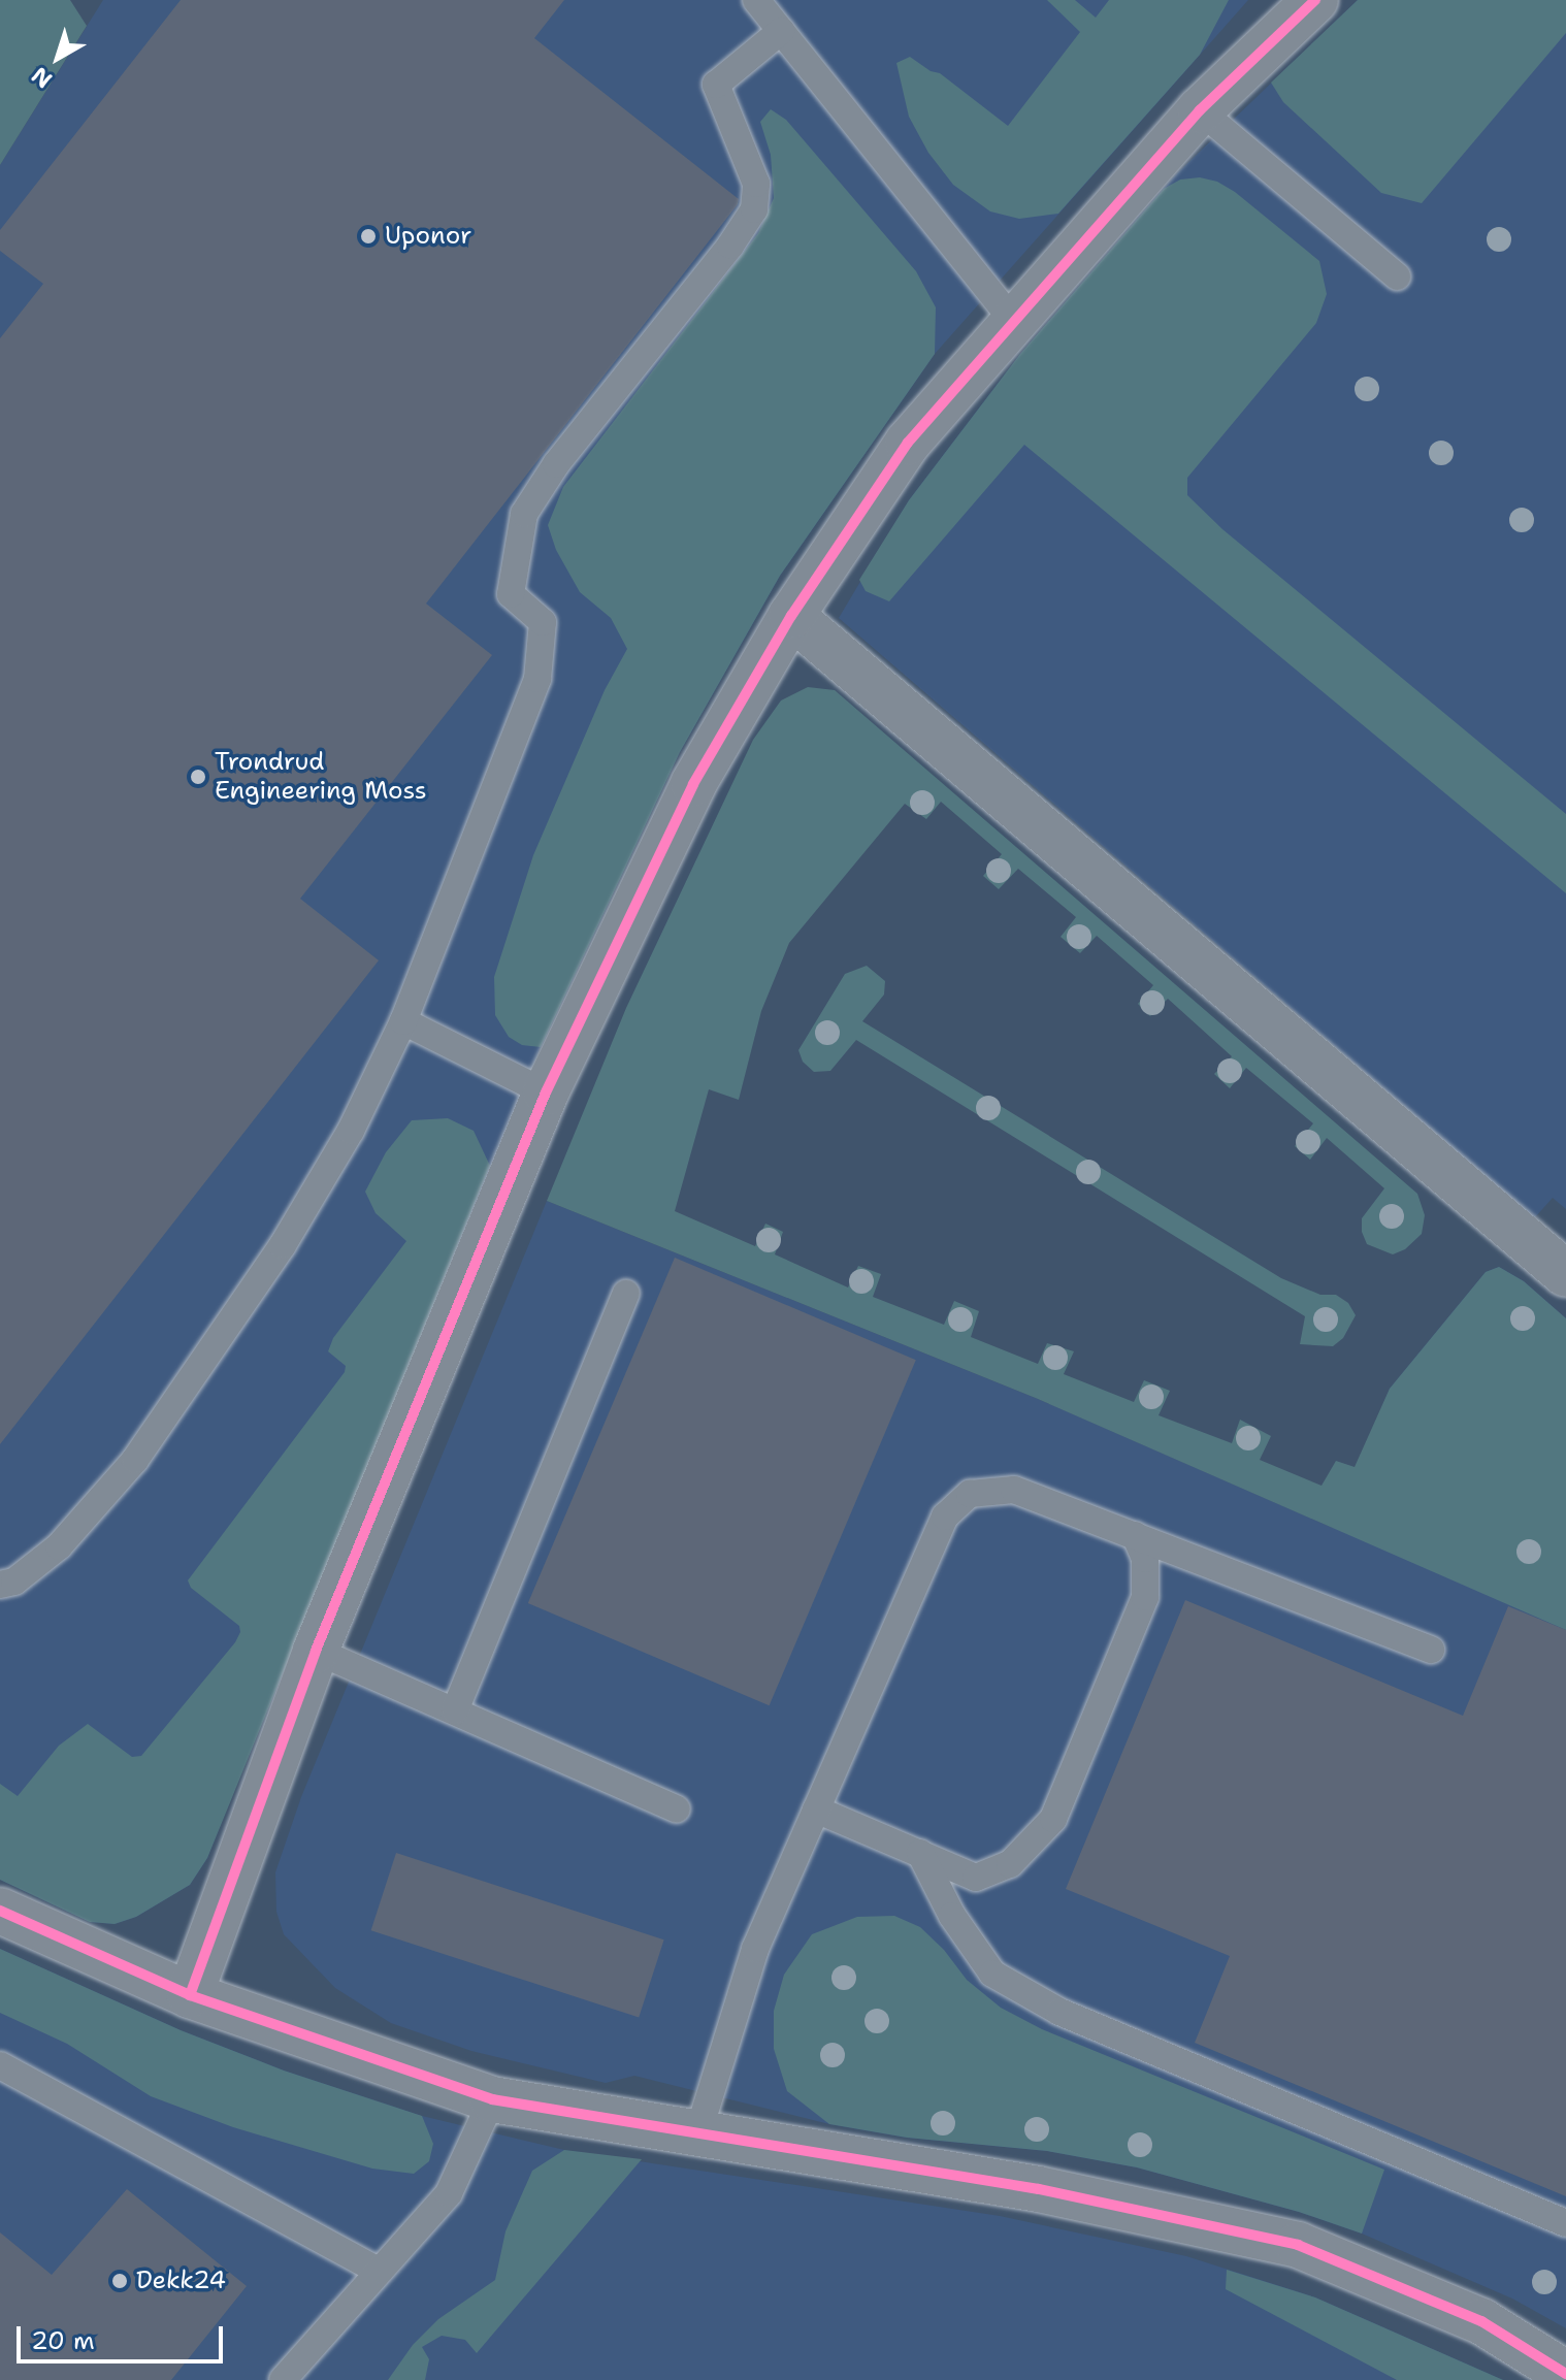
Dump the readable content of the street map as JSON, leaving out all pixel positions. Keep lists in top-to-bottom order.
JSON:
{
  "places": ["Uponor", "Trondrud Engineering Moss", "Dekk24"],
  "scale_bar": "20 m",
  "north": "bottom left"
}
